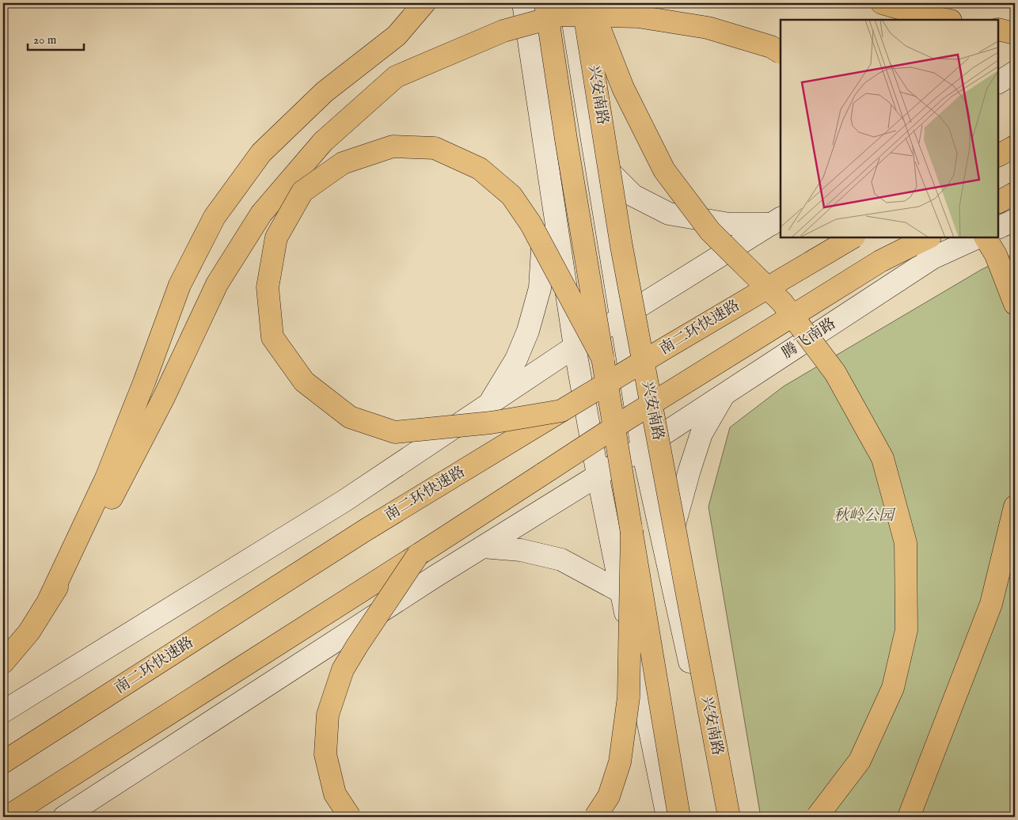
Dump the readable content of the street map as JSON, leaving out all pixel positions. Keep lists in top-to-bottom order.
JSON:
{
  "streets": {
    "main road": ["兴安南路", "南二环快速路", "腾飞南路"]
  },
  "crossings": [
    ["兴安南路", "腾飞南路"]
  ],
  "parks": ["秋岭公园"],
  "scale_bar": "20 m"
}
